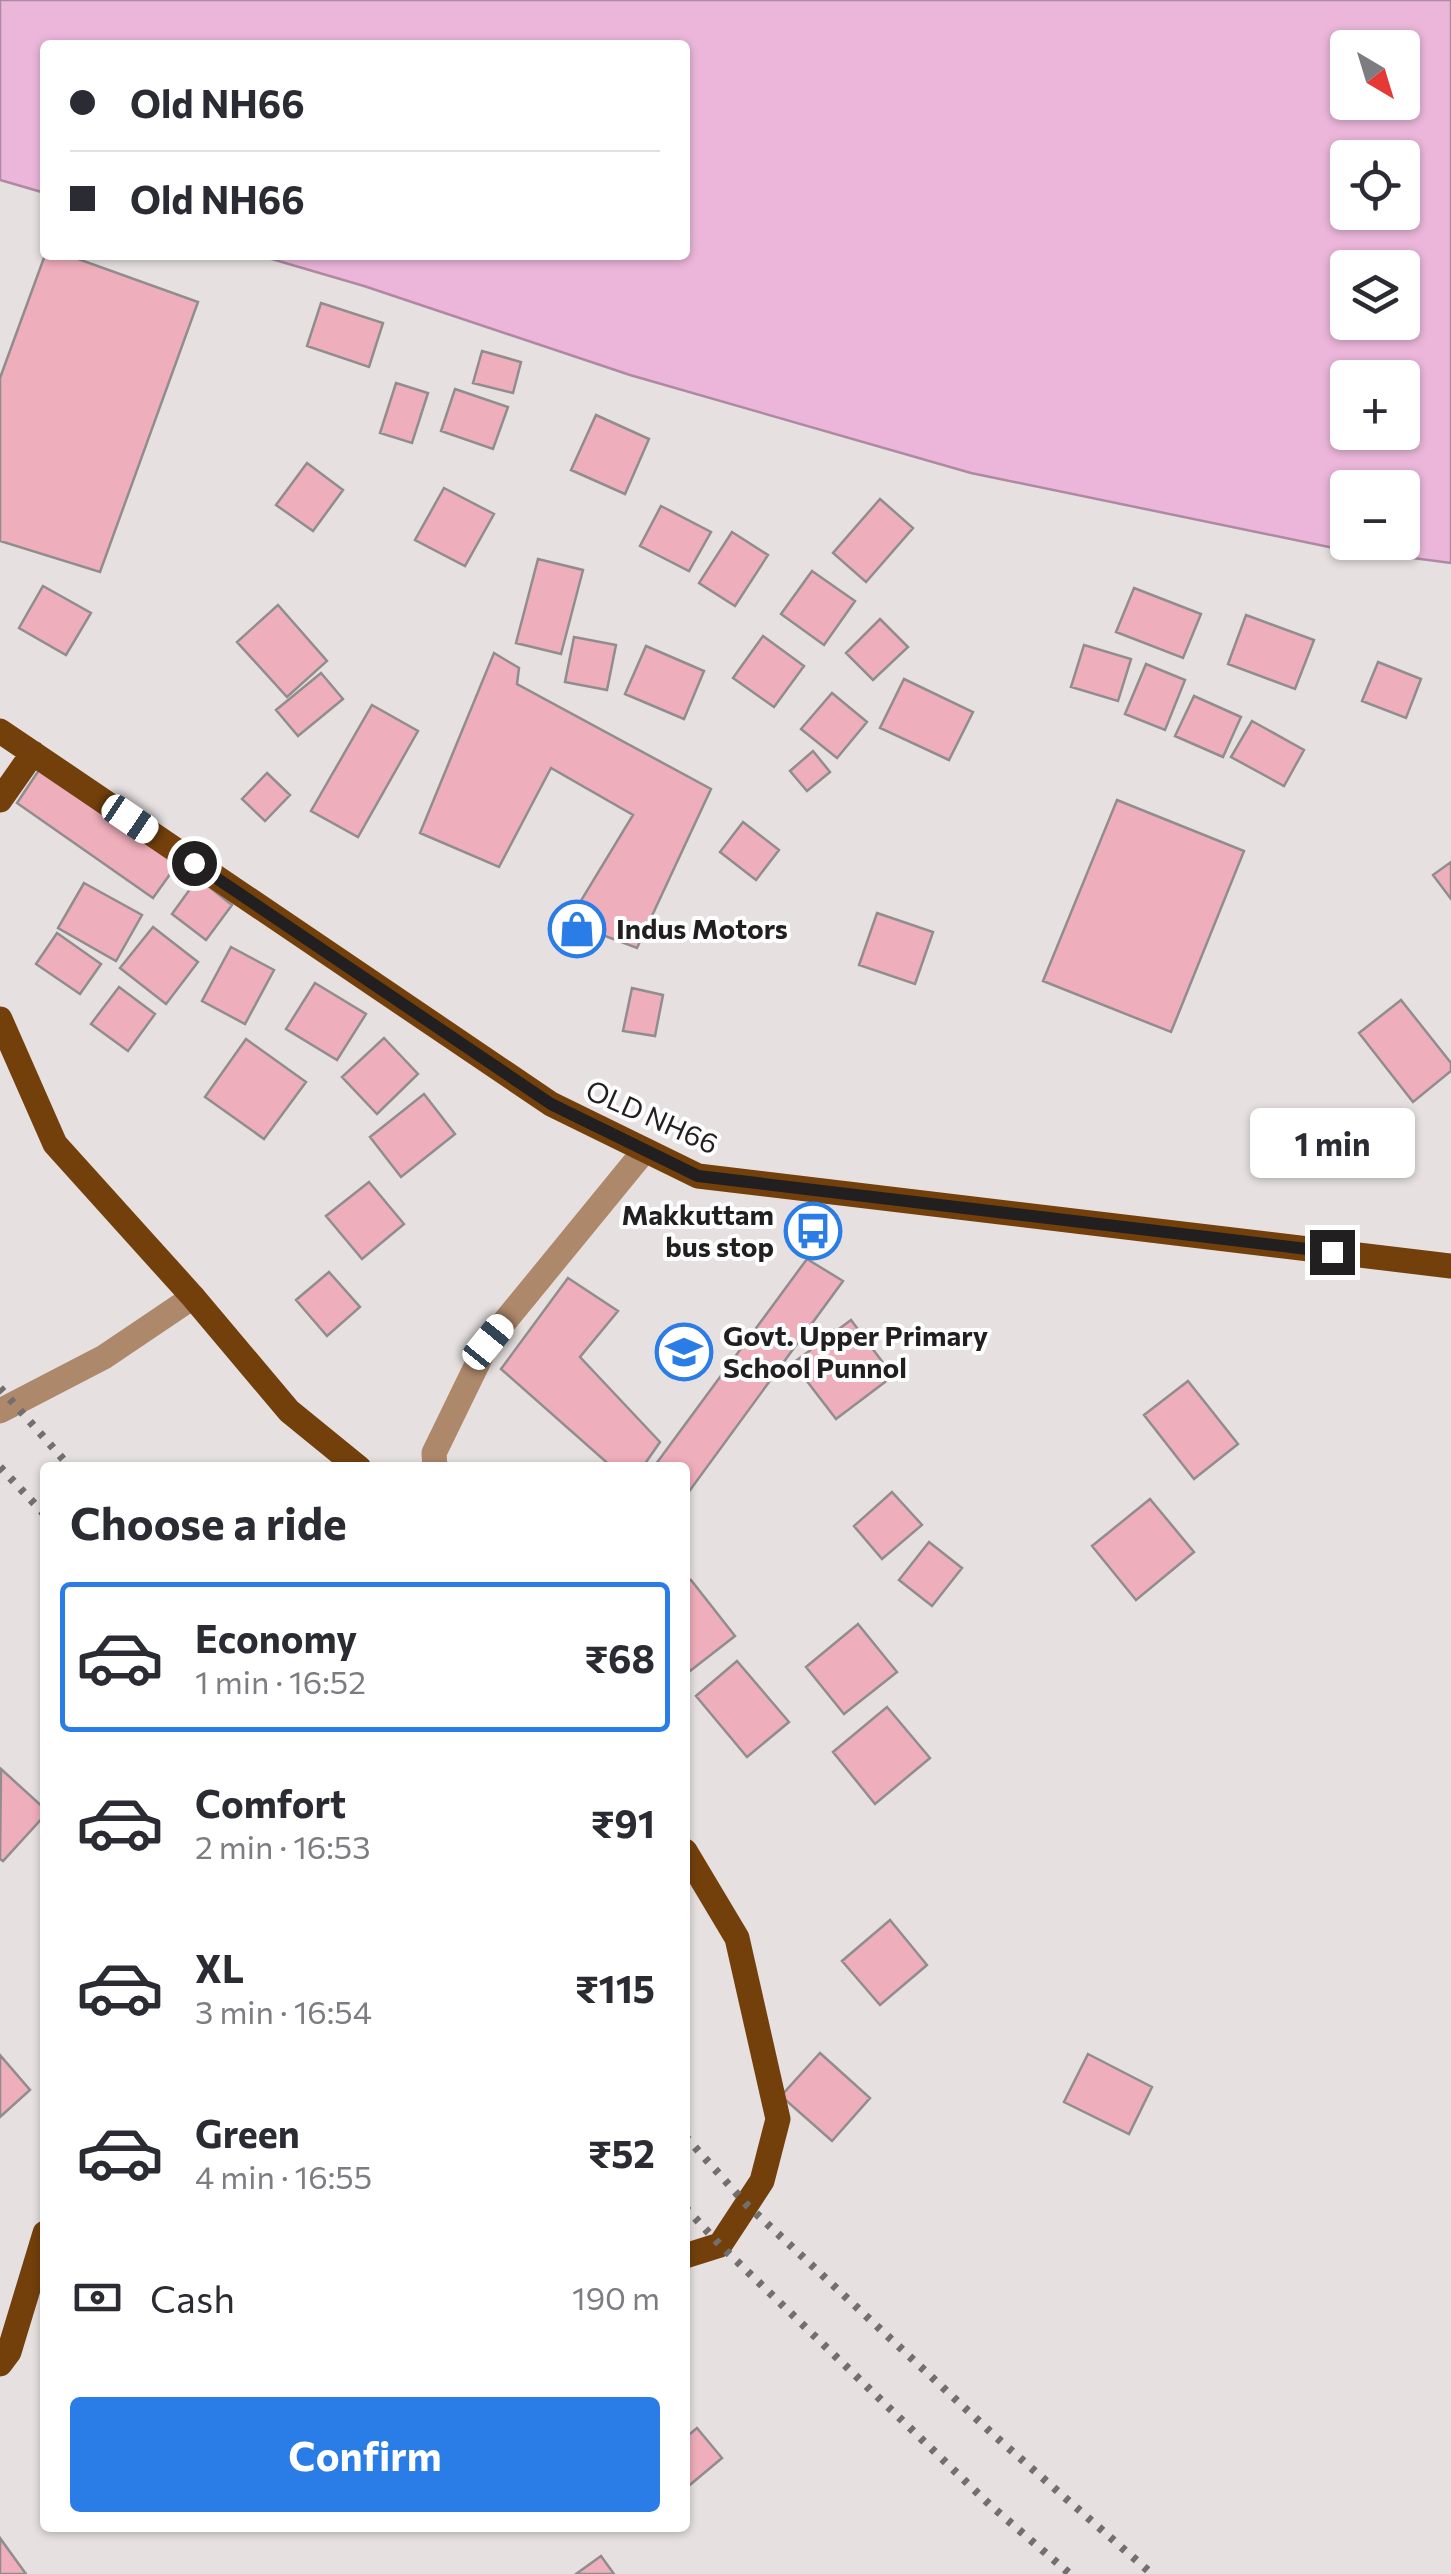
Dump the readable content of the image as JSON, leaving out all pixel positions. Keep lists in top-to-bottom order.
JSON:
{
  "streets": {
    "main road": ["OLD NH66"]
  },
  "places": {
    "shop": ["Indus Motors"],
    "bus stop": ["Makkuttam bus stop"],
    "school or university": ["Govt. Upper Primary School Punnol"]
  },
  "north": "bottom right",
  "page": {
    "map_buttons": ["+", "−"],
    "banner": ["Old NH66", "Old NH66"],
    "bubble": "1 min",
    "heading": "Choose a ride",
    "list": [
      {
        "name": "Economy",
        "note": "1 min · 16:52",
        "value": "₹68"
      },
      {
        "name": "Comfort",
        "note": "2 min · 16:53",
        "value": "₹91"
      },
      {
        "name": "XL",
        "note": "3 min · 16:54",
        "value": "₹115"
      },
      {
        "name": "Green",
        "note": "4 min · 16:55",
        "value": "₹52"
      }
    ],
    "pay": ["Cash", "190 m"],
    "buttons": "Confirm"
  }
}
